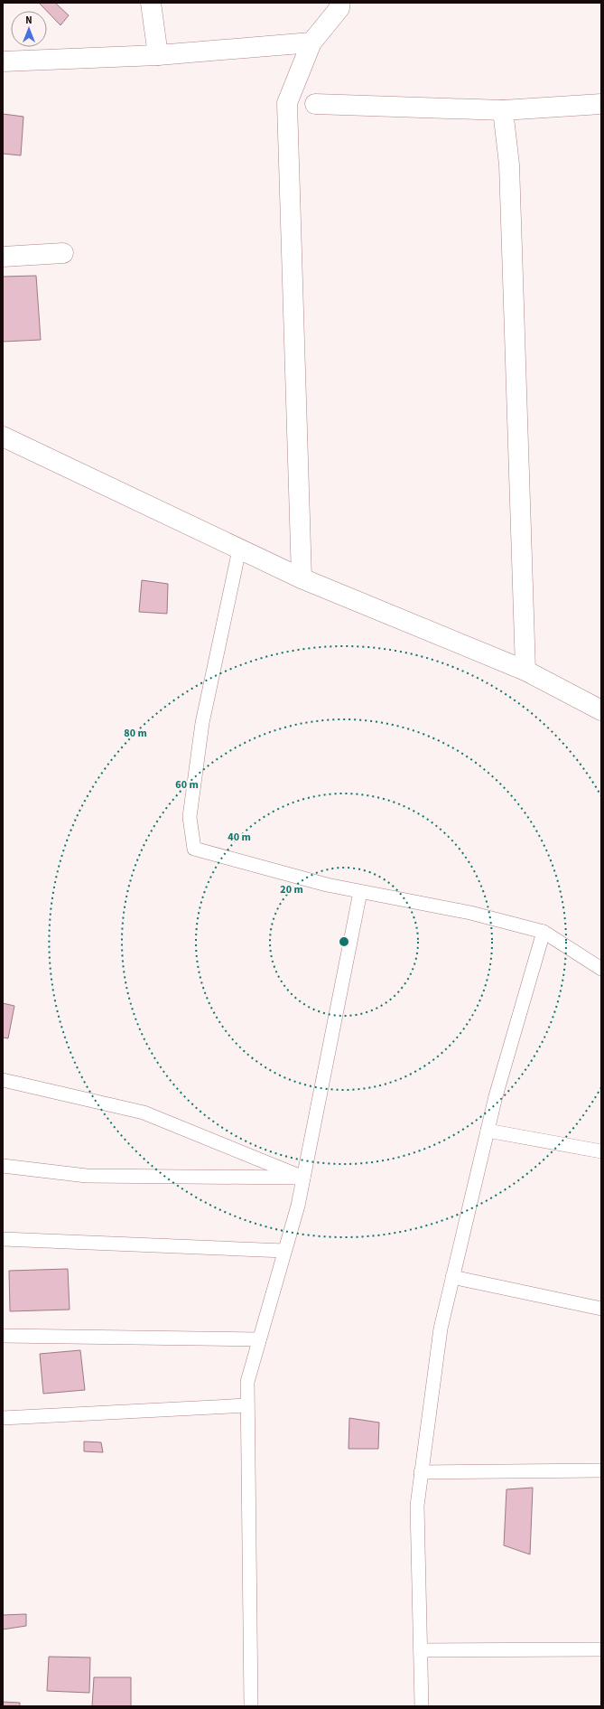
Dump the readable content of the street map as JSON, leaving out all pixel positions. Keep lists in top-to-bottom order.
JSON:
{
  "north": "top",
  "rings": [
    "80 m",
    "60 m",
    "40 m",
    "20 m"
  ]
}
